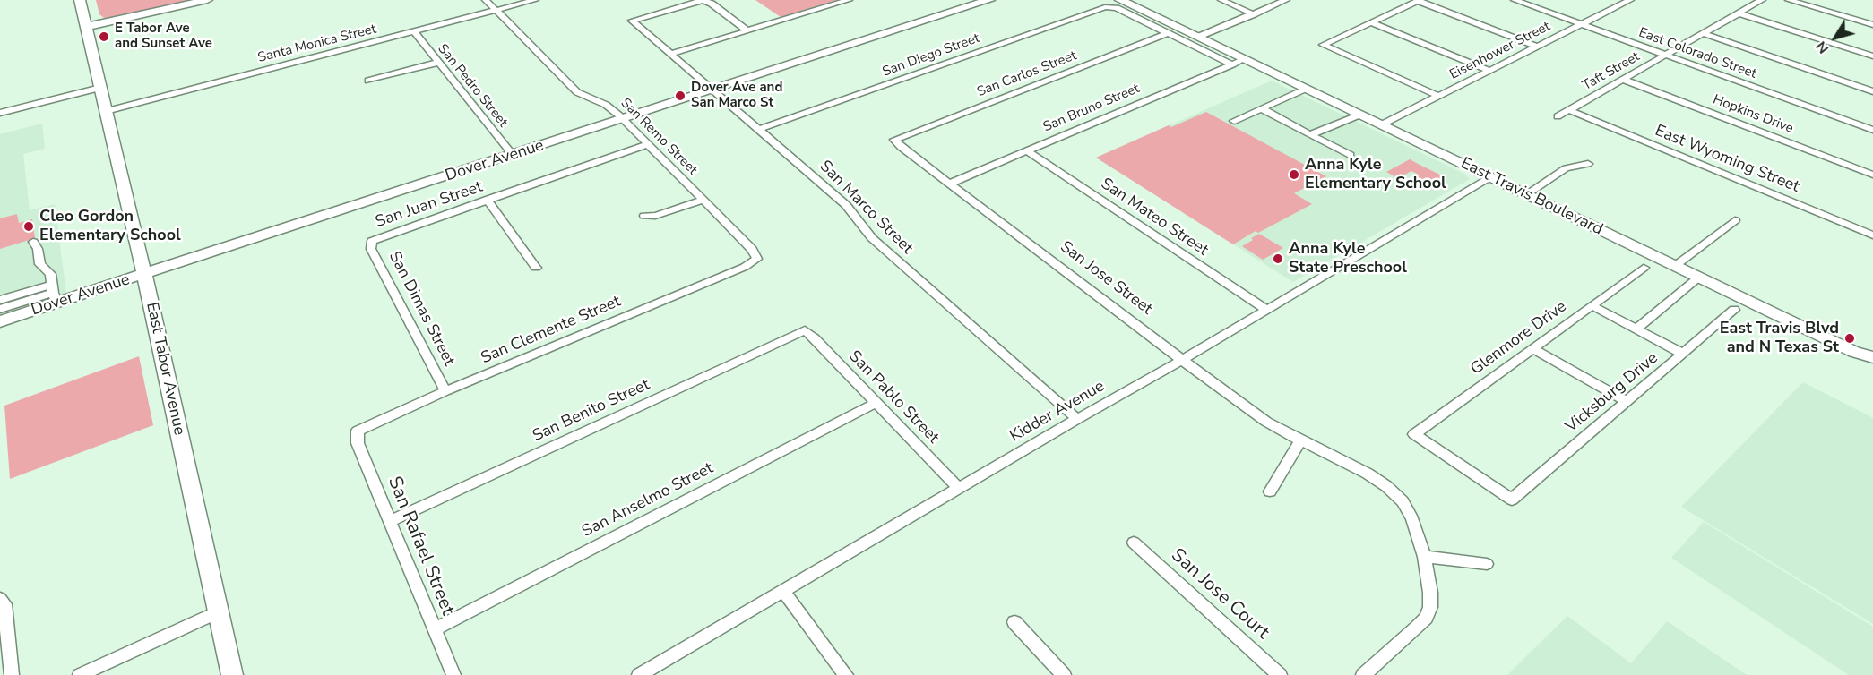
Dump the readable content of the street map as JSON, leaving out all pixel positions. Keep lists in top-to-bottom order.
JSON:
{
  "streets": {
    "main road": ["Dover Avenue", "East Travis Boulevard", "East Tabor Avenue"],
    "street": [
      "Santa Monica Street",
      "Eisenhower Street",
      "East Colorado Street",
      "San Diego Street",
      "Taft Street",
      "San Carlos Street",
      "San Pedro Street",
      "San Bruno Street",
      "Hopkins Drive",
      "San Remo Street",
      "East Wyoming Street",
      "San Juan Street",
      "San Marco Street",
      "San Mateo Street",
      "San Jose Street",
      "San Dimas Street",
      "San Clemente Street",
      "Glenmore Drive",
      "Vicksburg Drive",
      "San Pablo Street",
      "San Benito Street",
      "Kidder Avenue",
      "San Anselmo Street",
      "San Rafael Street",
      "San Jose Court"
    ]
  },
  "crossings": [
    ["Santa Monica Street", "San Pedro Street"],
    ["Santa Monica Street", "San Remo Street"],
    ["Santa Monica Street", "East Tabor Avenue"],
    ["Eisenhower Street", "East Colorado Street"],
    ["Eisenhower Street", "East Travis Boulevard"],
    ["East Colorado Street", "Taft Street"],
    ["San Diego Street", "San Carlos Street"],
    ["San Diego Street", "San Marco Street"],
    ["Taft Street", "Hopkins Drive"],
    ["Taft Street", "East Wyoming Street"],
    ["San Carlos Street", "San Jose Street"],
    ["San Pedro Street", "Dover Avenue"],
    ["San Bruno Street", "East Travis Boulevard"],
    ["San Bruno Street", "San Mateo Street"],
    ["San Bruno Street", "San Jose Street"],
    ["San Remo Street", "Dover Avenue"],
    ["San Remo Street", "San Juan Street"],
    ["San Remo Street", "San Clemente Street"],
    ["Dover Avenue", "San Marco Street"],
    ["Dover Avenue", "East Tabor Avenue"],
    ["East Travis Boulevard", "Kidder Avenue"],
    ["San Juan Street", "San Dimas Street"],
    ["San Marco Street", "Kidder Avenue"],
    ["San Mateo Street", "Kidder Avenue"],
    ["San Jose Street", "Kidder Avenue"],
    ["San Dimas Street", "San Clemente Street"],
    ["San Clemente Street", "San Rafael Street"],
    ["Glenmore Drive", "Vicksburg Drive"],
    ["San Pablo Street", "San Benito Street"],
    ["San Pablo Street", "Kidder Avenue"],
    ["San Pablo Street", "San Anselmo Street"],
    ["San Benito Street", "San Rafael Street"],
    ["San Anselmo Street", "San Rafael Street"]
  ],
  "places": [
    "E Tabor Ave and Sunset Ave",
    "Dover Ave and San Marco St",
    "Anna Kyle Elementary School",
    "Cleo Gordon Elementary School",
    "Anna Kyle State Preschool",
    "East Travis Blvd and N Texas St"
  ],
  "north": "bottom left"
}
